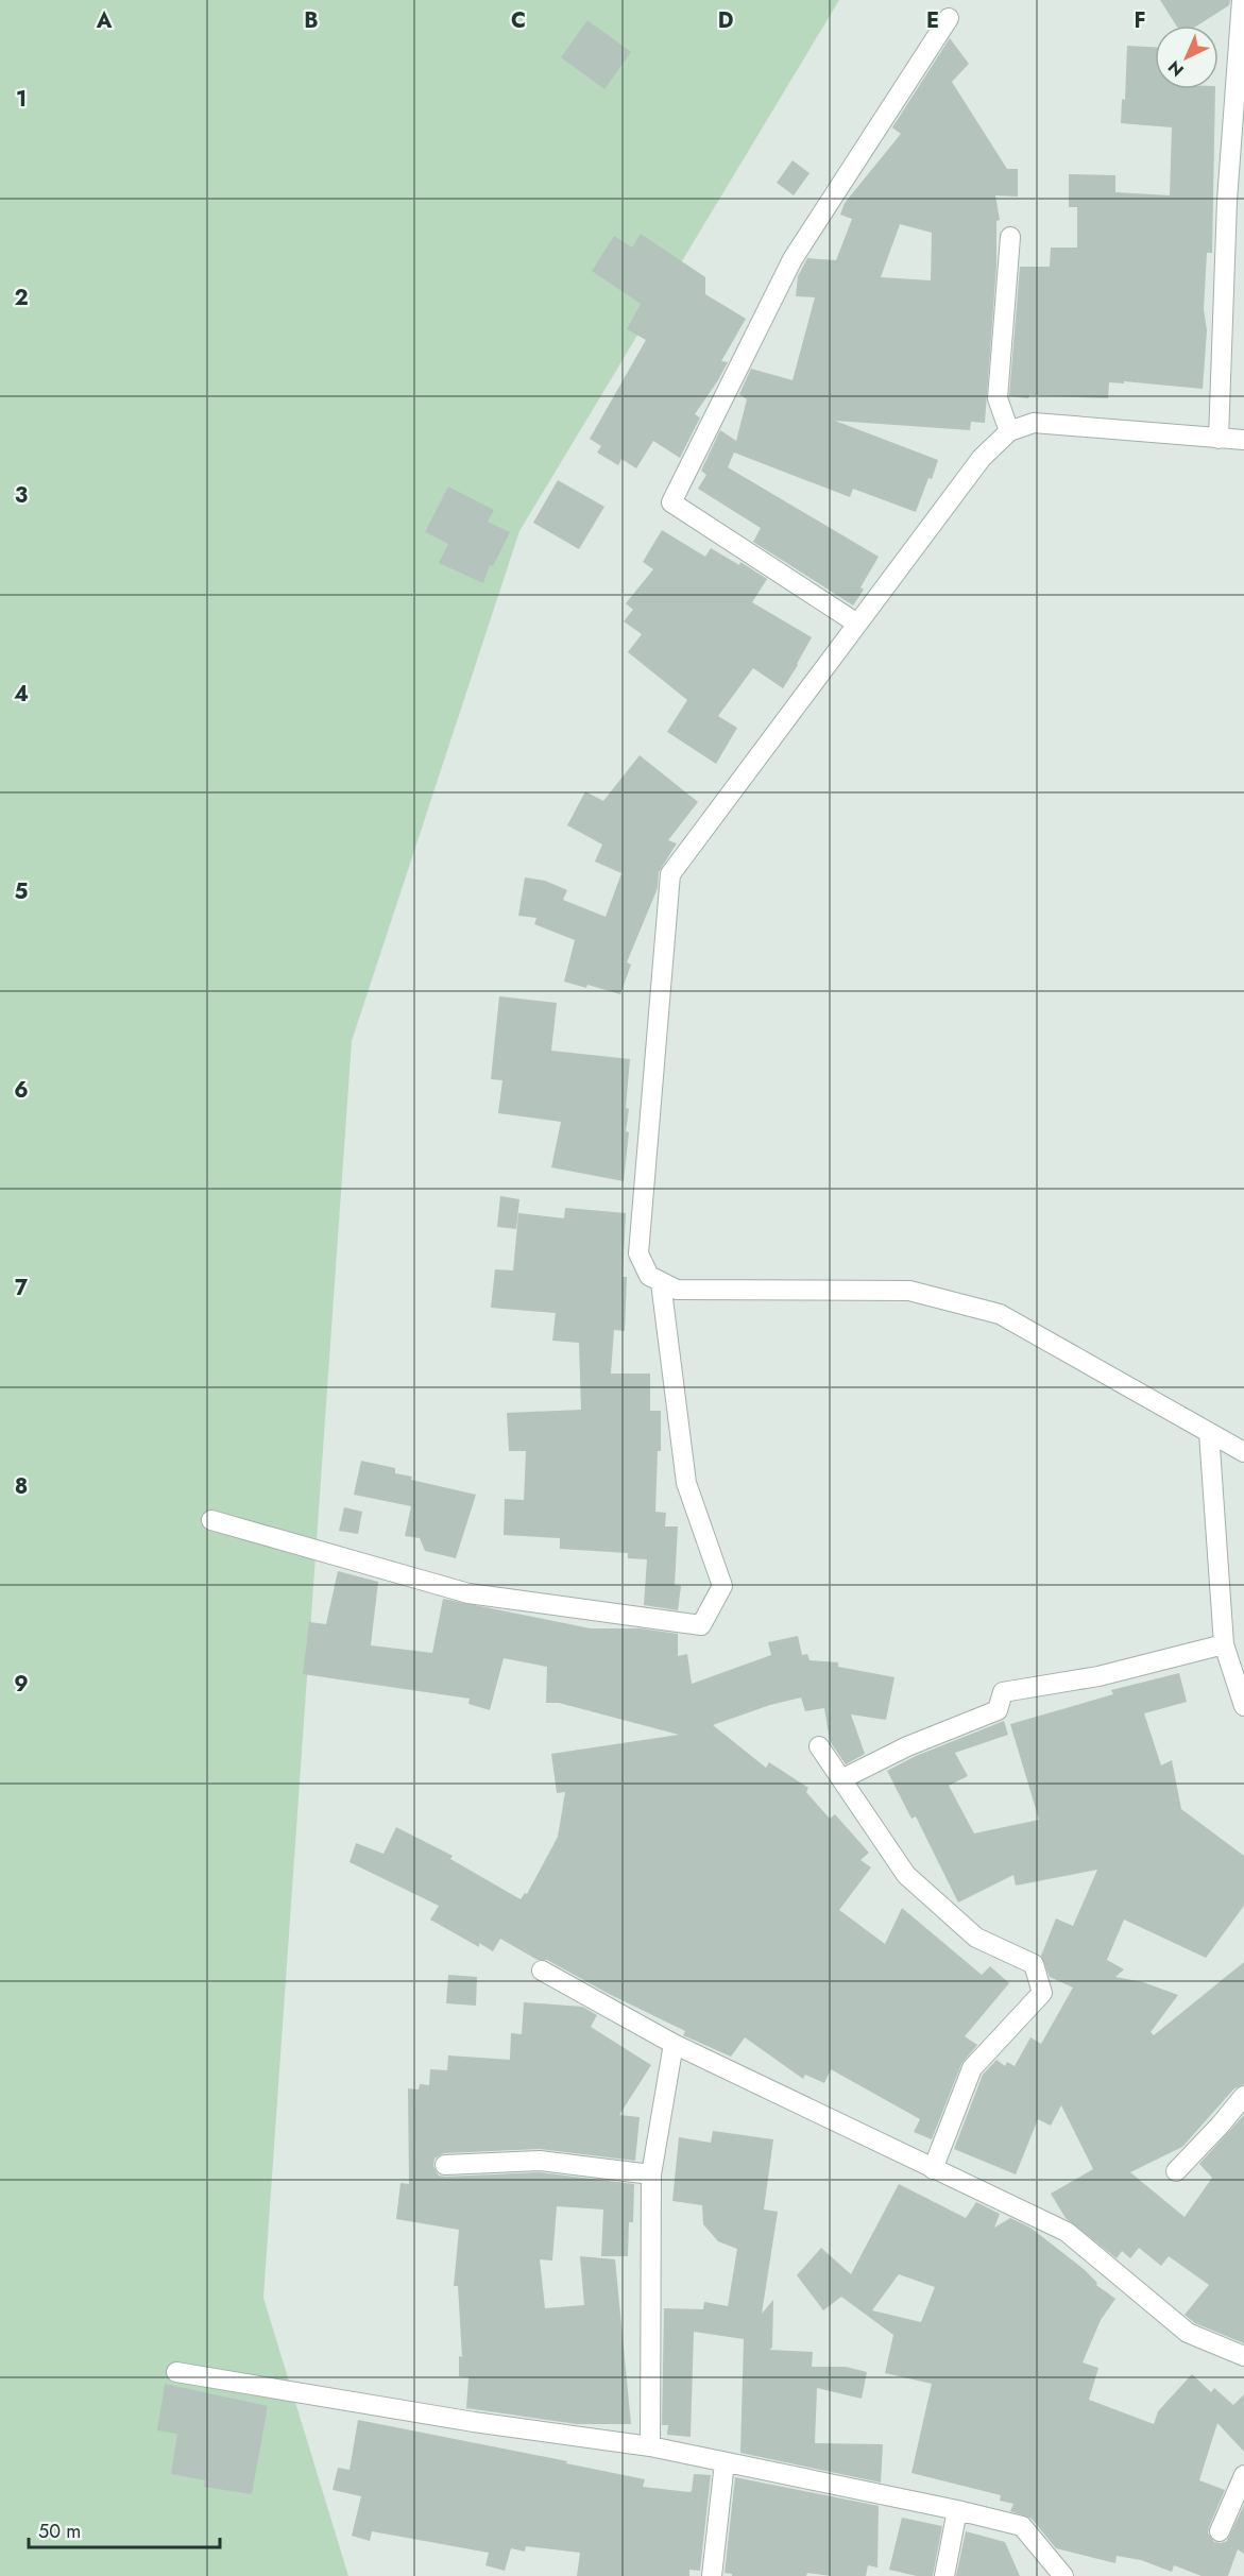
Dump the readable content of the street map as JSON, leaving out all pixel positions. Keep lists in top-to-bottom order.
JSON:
{
  "scale_bar": "50 m",
  "north": "bottom left",
  "grid": {
    "columns": [
      "A",
      "B",
      "C",
      "D",
      "E",
      "F"
    ],
    "rows": [
      "1",
      "2",
      "3",
      "4",
      "5",
      "6",
      "7",
      "8",
      "9"
    ]
  }
}
